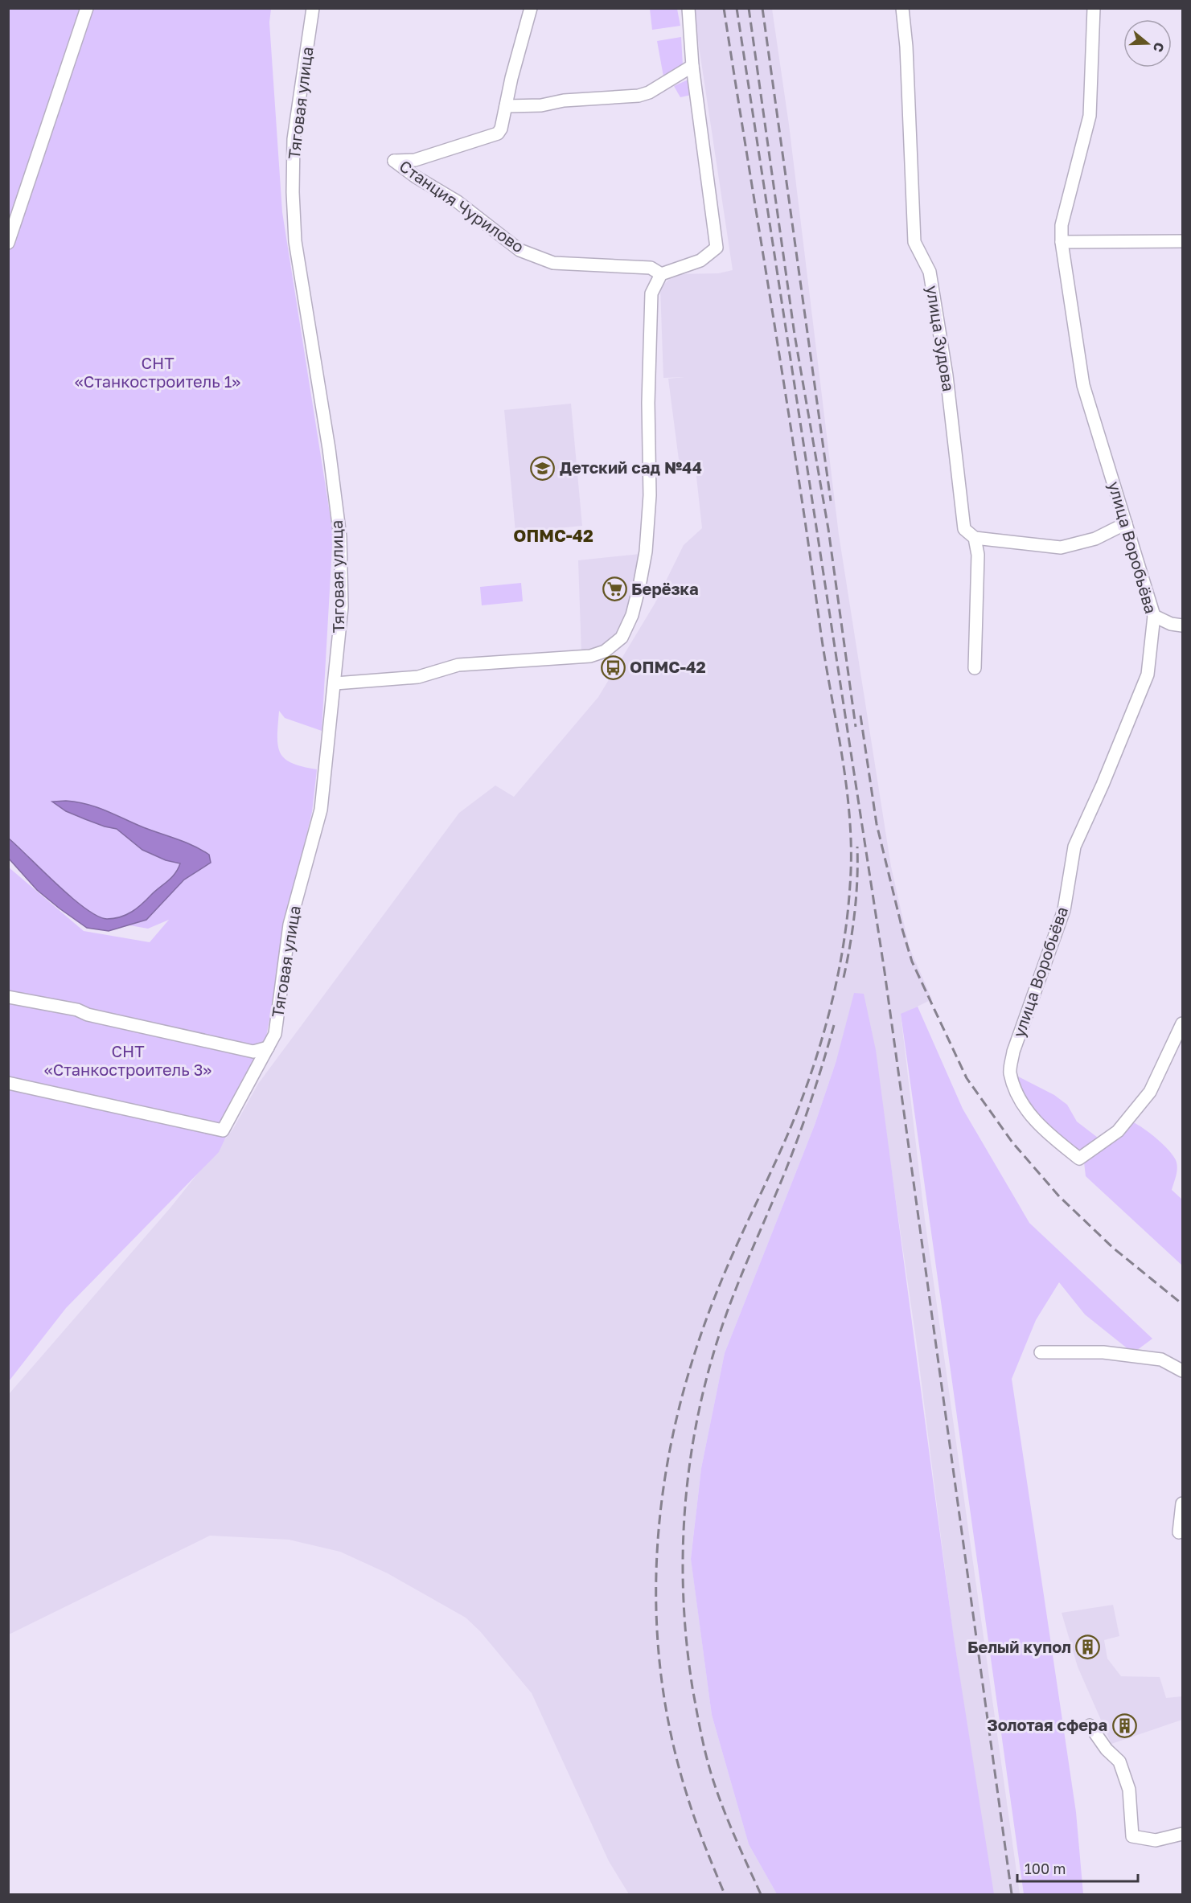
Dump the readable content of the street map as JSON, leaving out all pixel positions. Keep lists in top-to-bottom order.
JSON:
{
  "streets": {
    "street": [
      "Тяговая улица",
      "Станция Чурилово",
      "улица Зудова",
      "улица Воробьёва"
    ]
  },
  "districts": ["ОПМС-42"],
  "parks": ["СНТ «Станкостроитель 1»", "СНТ «Станкостроитель 3»"],
  "places": {
    "school or university": ["Детский сад №44"],
    "supermarket": ["Берёзка"],
    "bus stop": ["ОПМС-42"],
    "building": ["Белый купол", "Золотая сфера"]
  },
  "scale_bar": "100 m",
  "north": "right"
}
